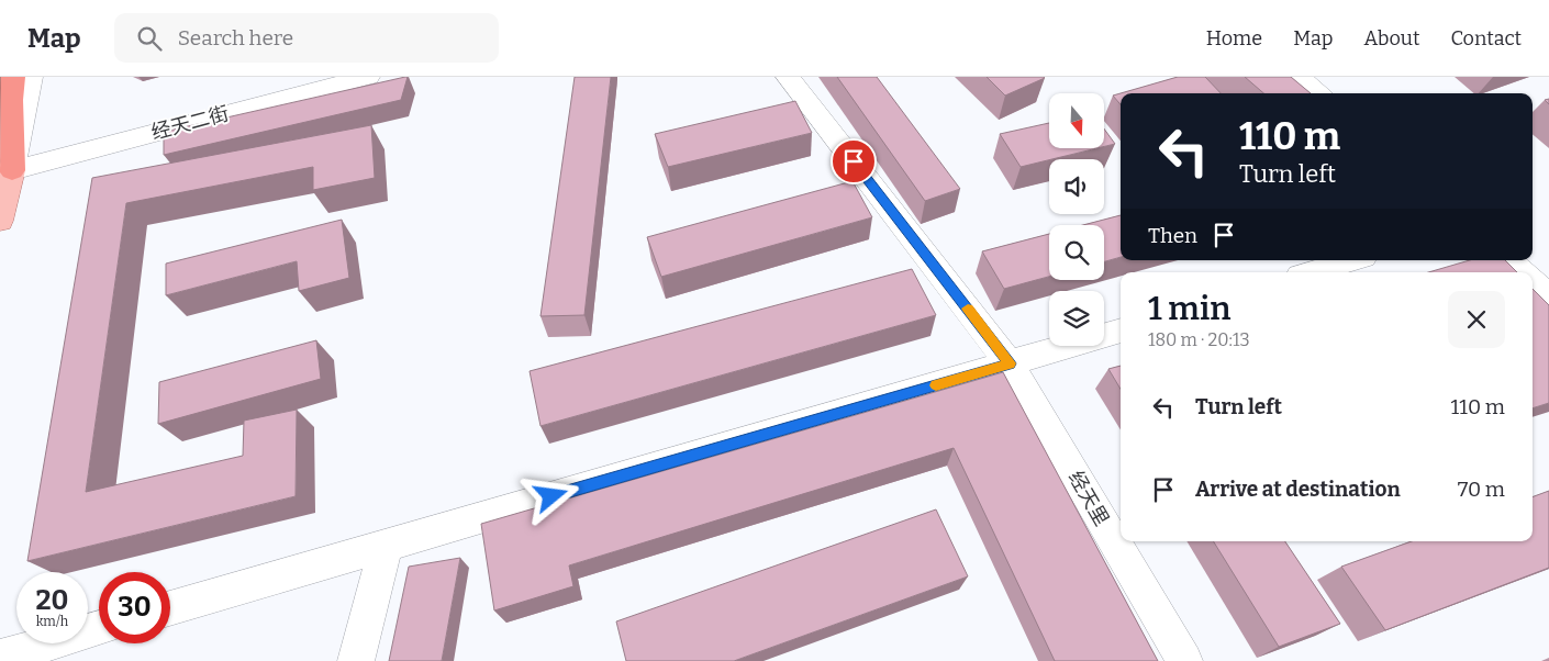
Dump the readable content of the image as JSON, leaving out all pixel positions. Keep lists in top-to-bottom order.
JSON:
{
  "streets": {
    "street": ["经天二街", "经天里"]
  },
  "north": "bottom",
  "page": {
    "header": "Map",
    "search": "Search here",
    "nav": [
      "Home",
      "Map",
      "About",
      "Contact"
    ],
    "turn": ["110 m", "Turn left"],
    "then": "Then",
    "heading": ["1 min", "180 m · 20:13"],
    "list": [
      {
        "name": "Turn left",
        "value": "110 m"
      },
      {
        "name": "Arrive at destination",
        "value": "70 m"
      }
    ],
    "speed": "20 km/h",
    "limit": "30"
  }
}
